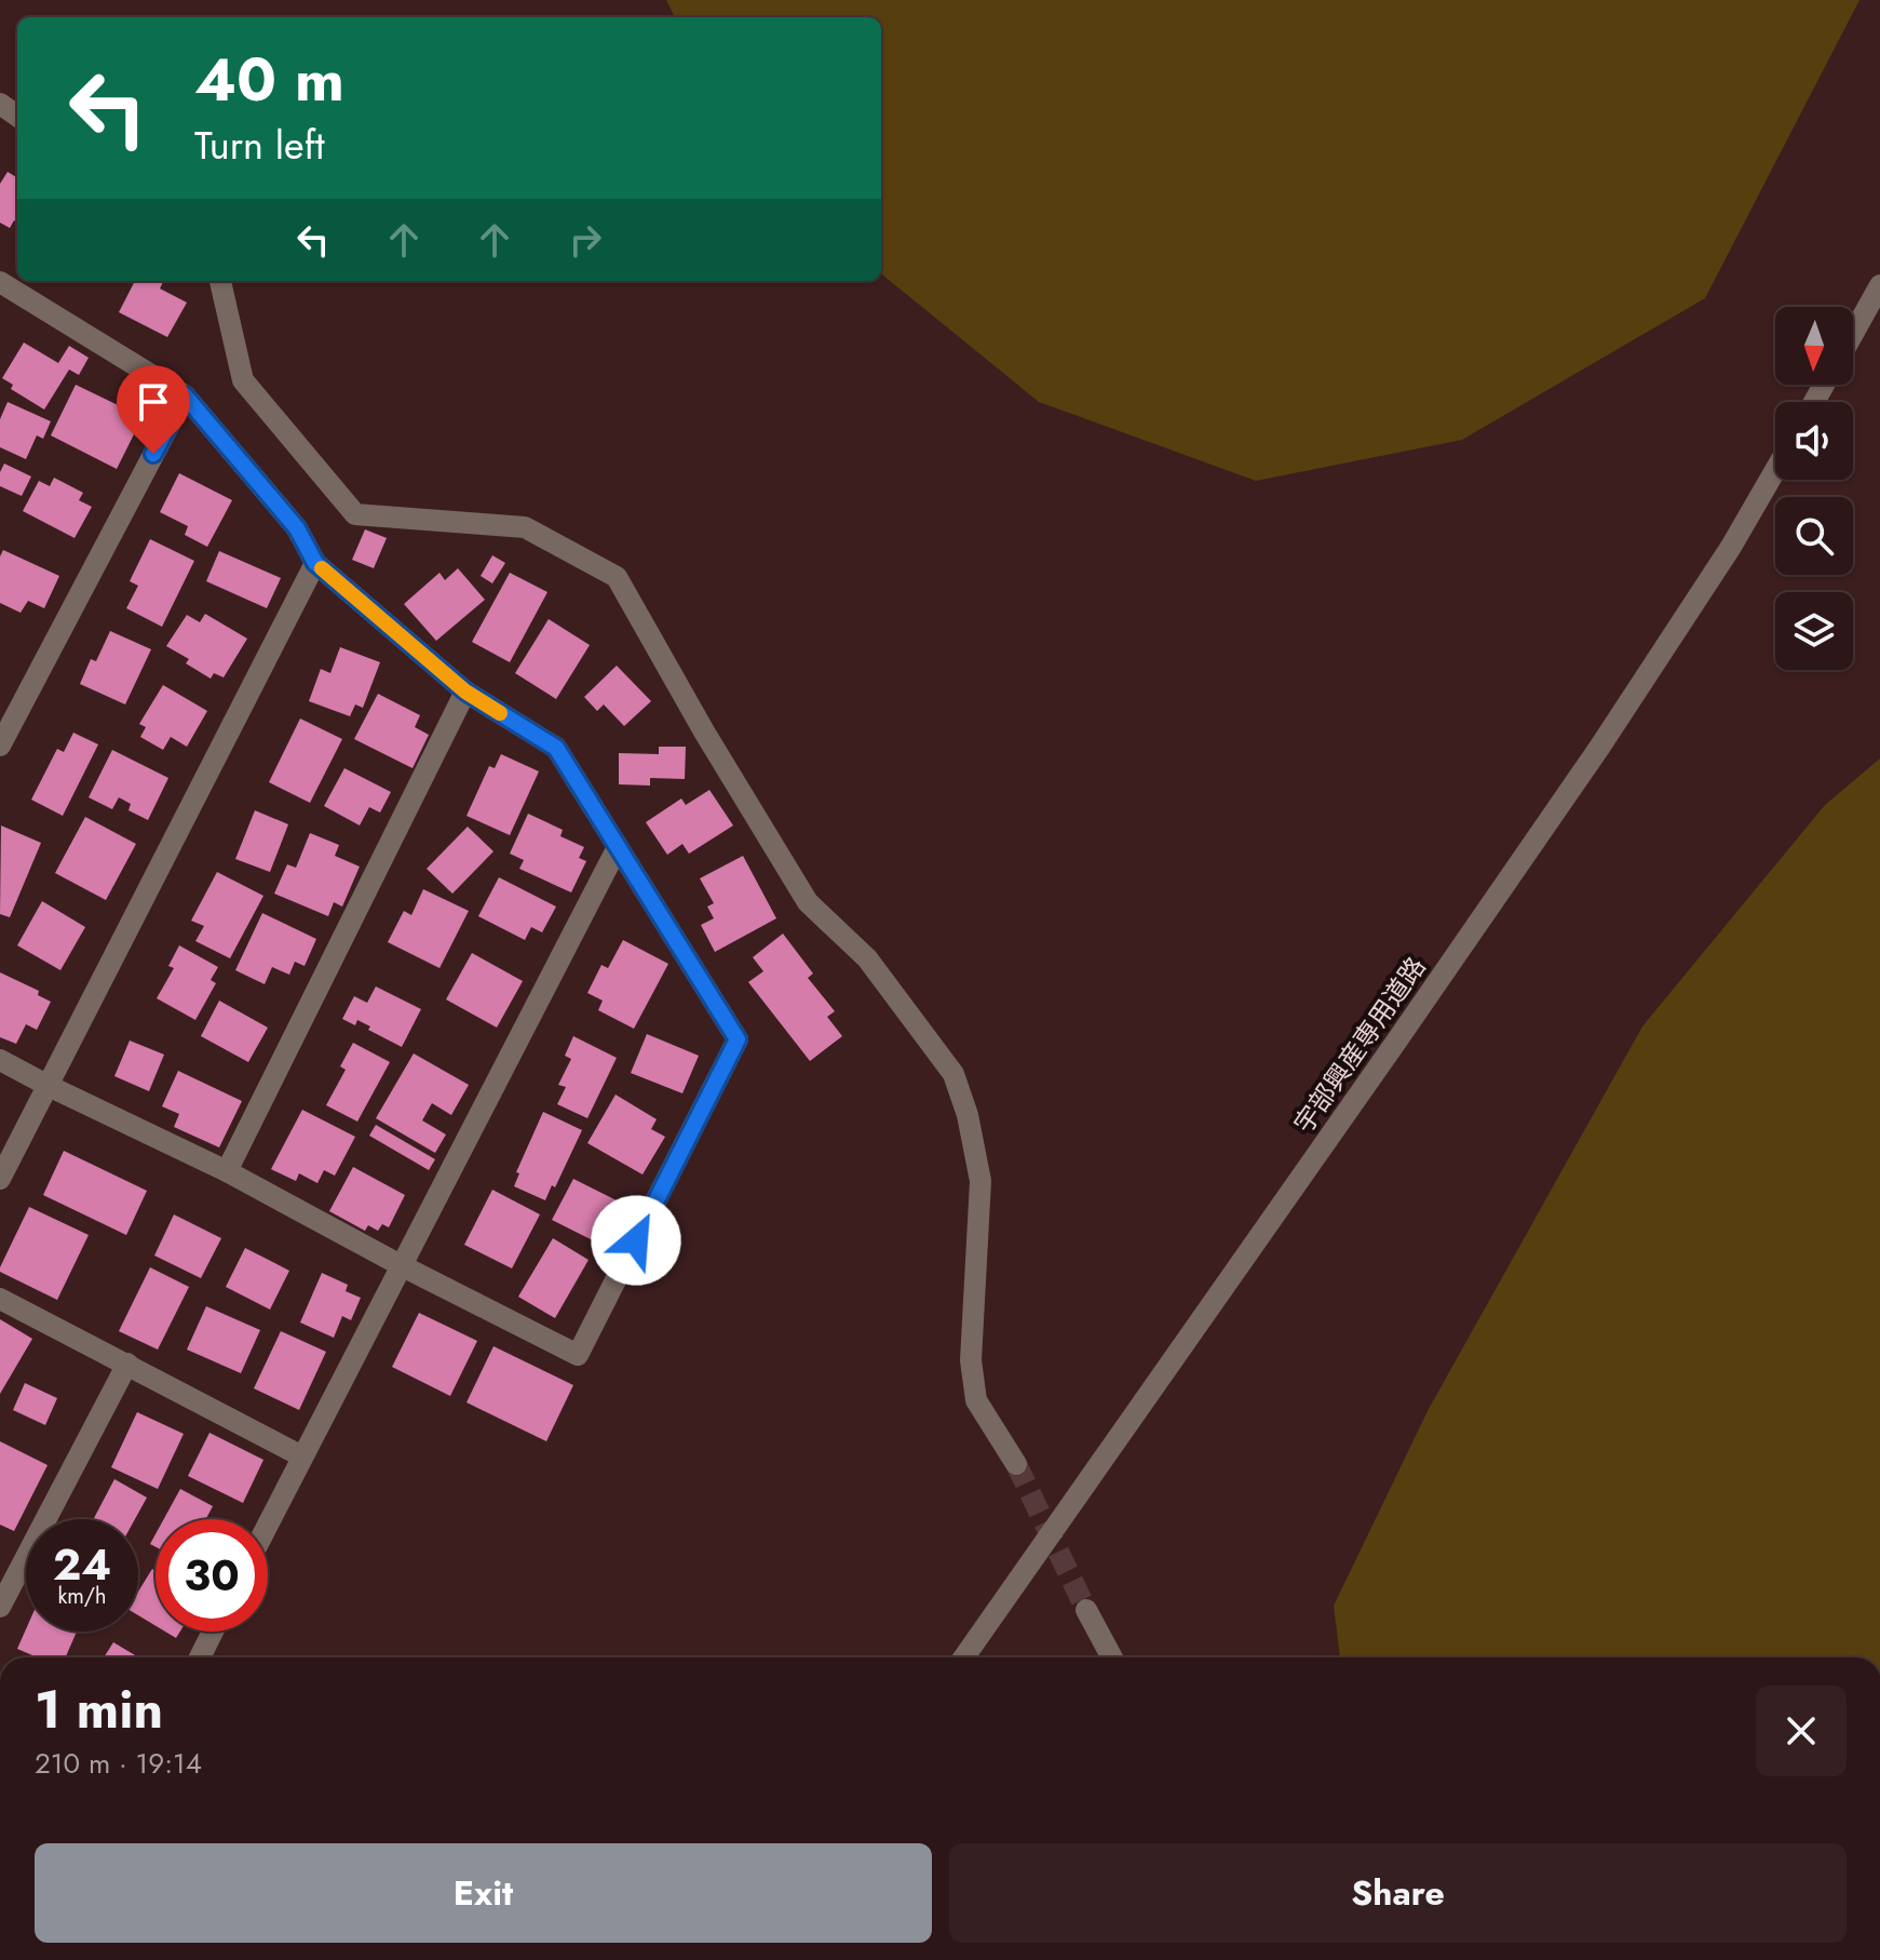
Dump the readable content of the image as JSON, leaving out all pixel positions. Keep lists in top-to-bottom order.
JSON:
{
  "streets": {
    "street": ["宇部興産専用道路"]
  },
  "north": "bottom",
  "page": {
    "turn": ["40 m", "Turn left"],
    "speed": "24 km/h",
    "limit": "30",
    "heading": ["1 min", "210 m · 19:14"],
    "buttons": ["Exit", "Share"]
  }
}
